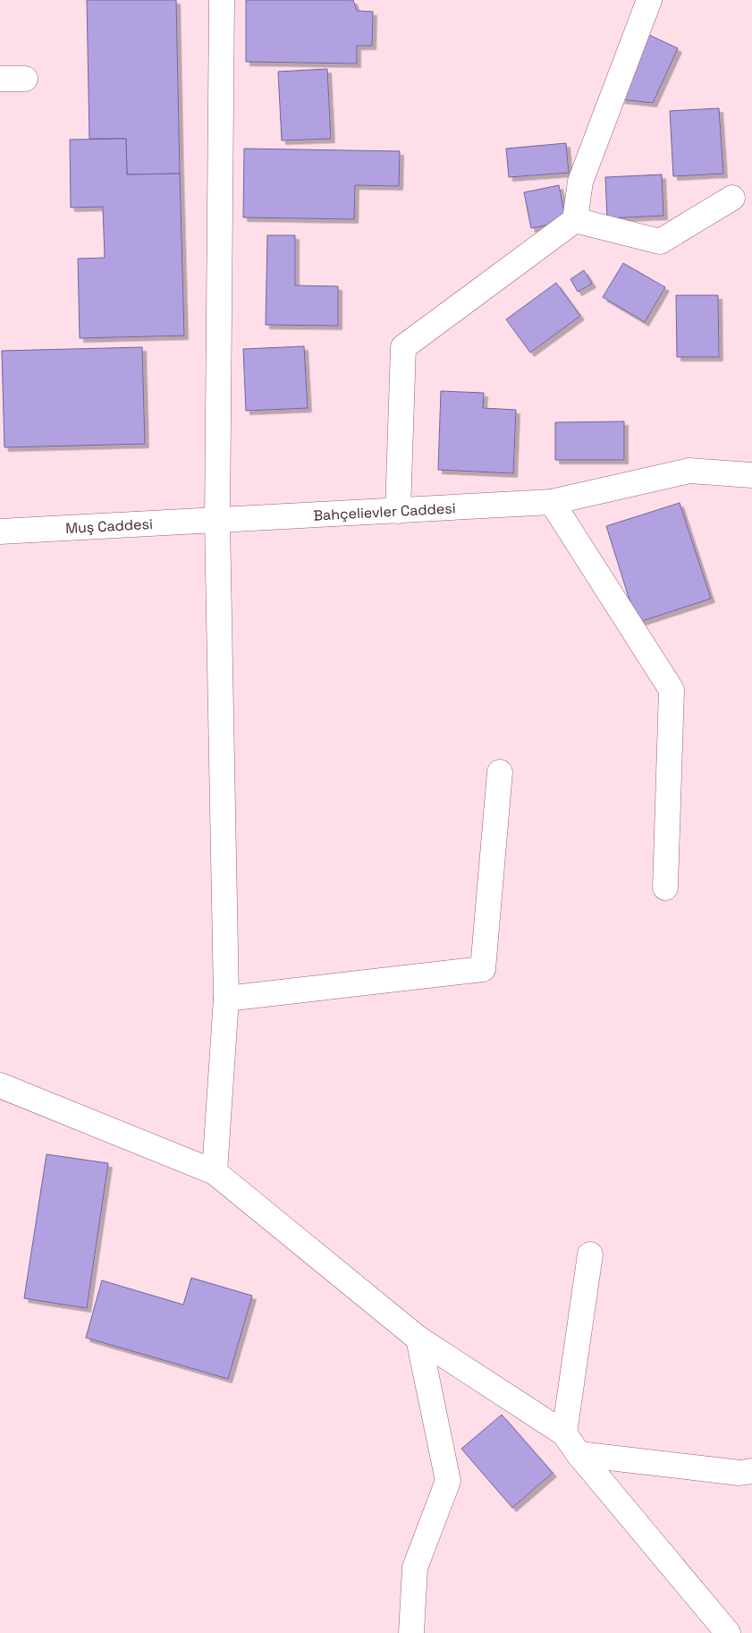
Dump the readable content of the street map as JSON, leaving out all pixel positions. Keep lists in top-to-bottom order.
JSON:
{
  "streets": {
    "main road": ["Bahçelievler Caddesi", "Muş Caddesi"]
  },
  "crossings": [
    ["Bahçelievler Caddesi", "Muş Caddesi"]
  ]
}
